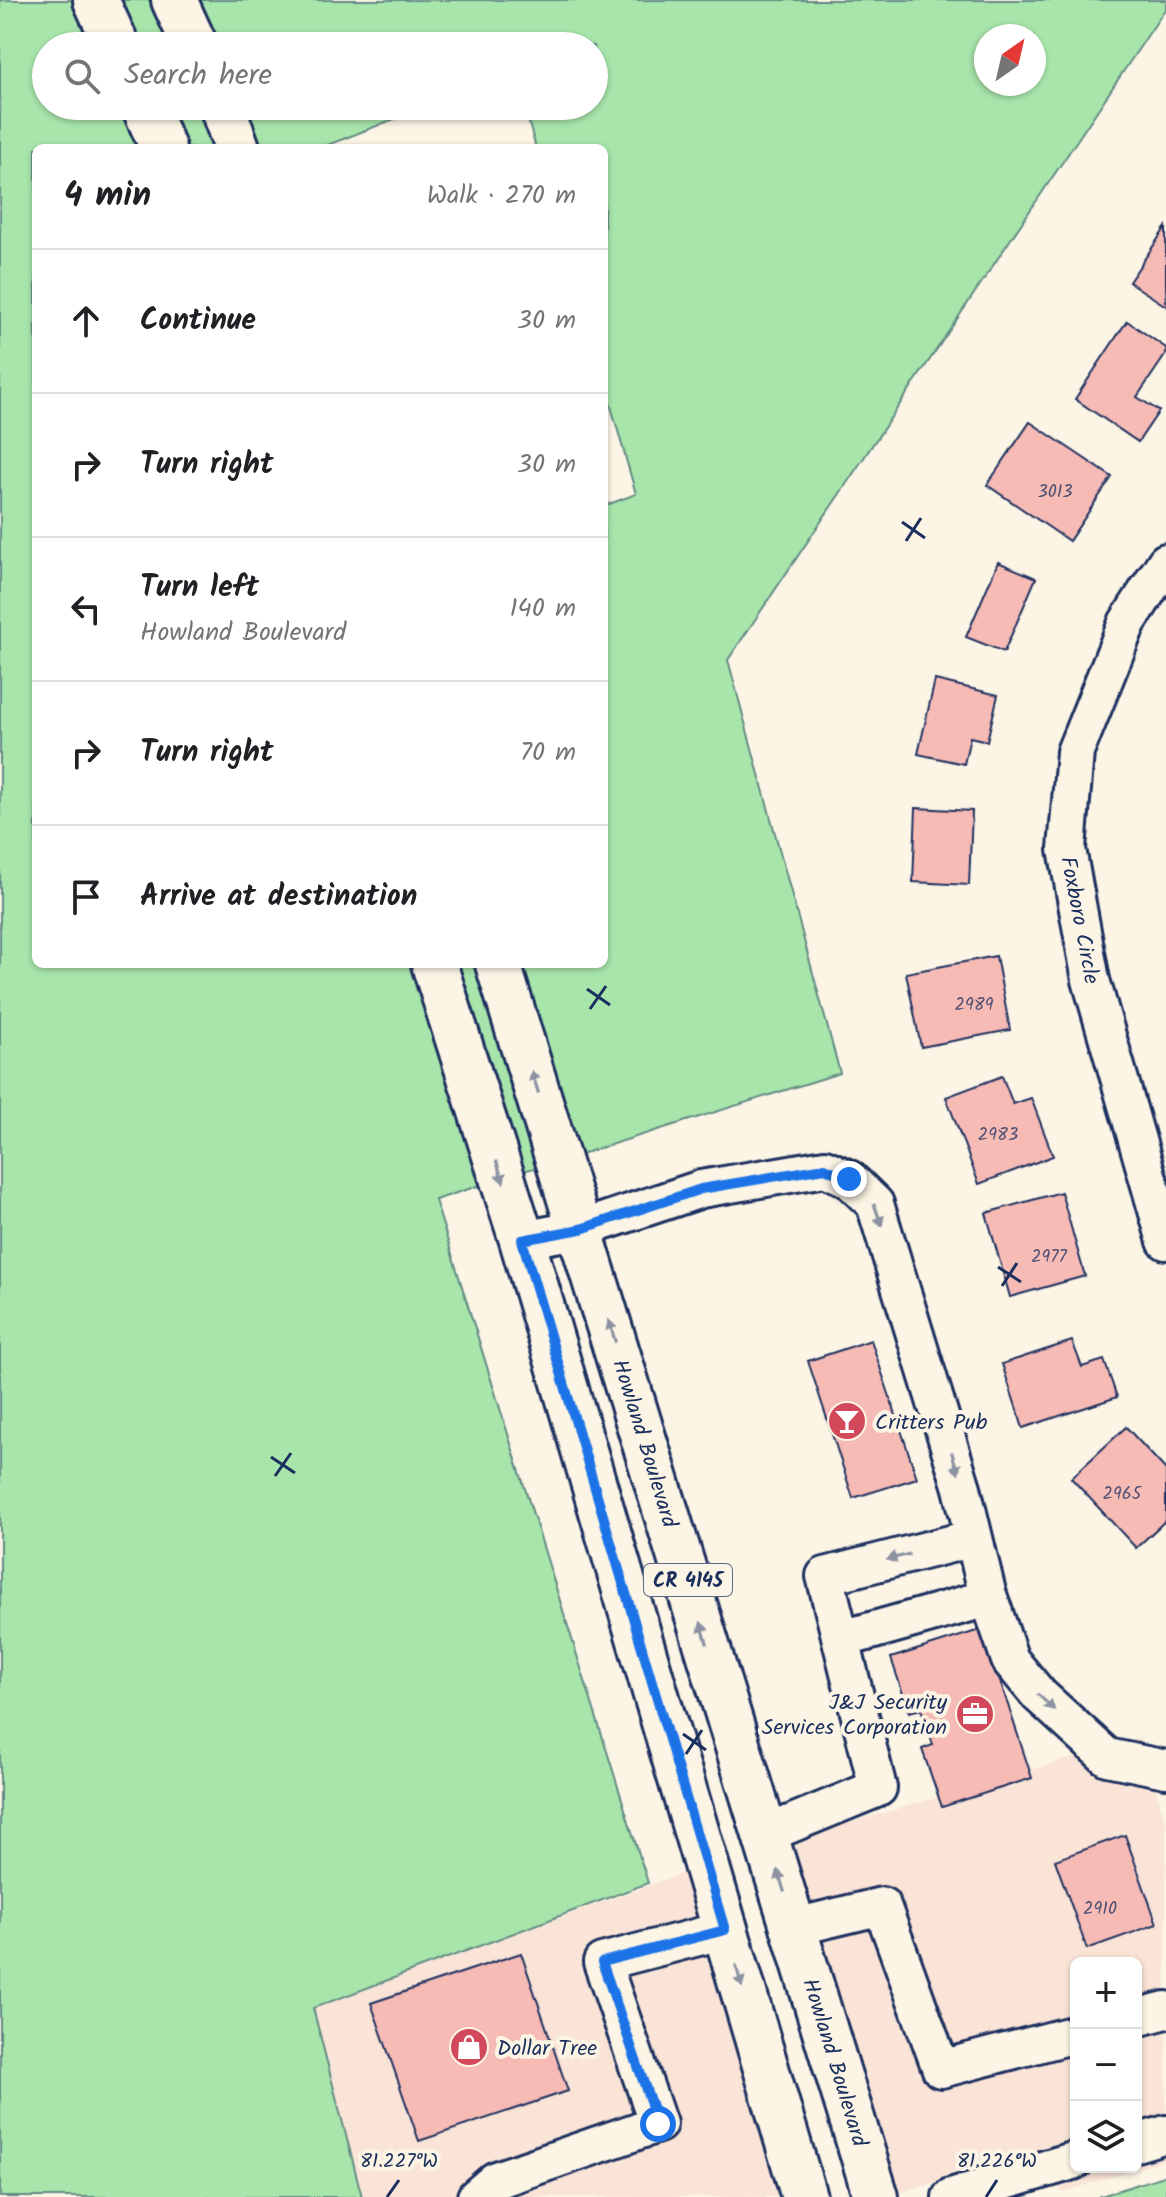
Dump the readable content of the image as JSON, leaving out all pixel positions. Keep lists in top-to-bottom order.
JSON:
{
  "streets": {
    "main road": ["Howland Boulevard", "CR 4145"],
    "street": ["Foxboro Circle"]
  },
  "places": {
    "bar": ["Critters Pub"],
    "office": ["J&J Security Services Corporation"],
    "shop": ["Dollar Tree"]
  },
  "house_numbers": [
    "3013",
    "2989",
    "2983",
    "2977",
    "2965",
    "2910"
  ],
  "north": "top right",
  "page": {
    "search": "Search here",
    "heading": ["4 min", "Walk · 270 m"],
    "list": [
      ["Continue", "30 m"],
      ["Turn right", "30 m"],
      ["Turn left", "Howland Boulevard", "140 m"],
      ["Turn right", "70 m"],
      "Arrive at destination"
    ],
    "map_buttons": ["+", "−"]
  },
  "coordinates": ["81.227°W", "81.226°W"]
}
